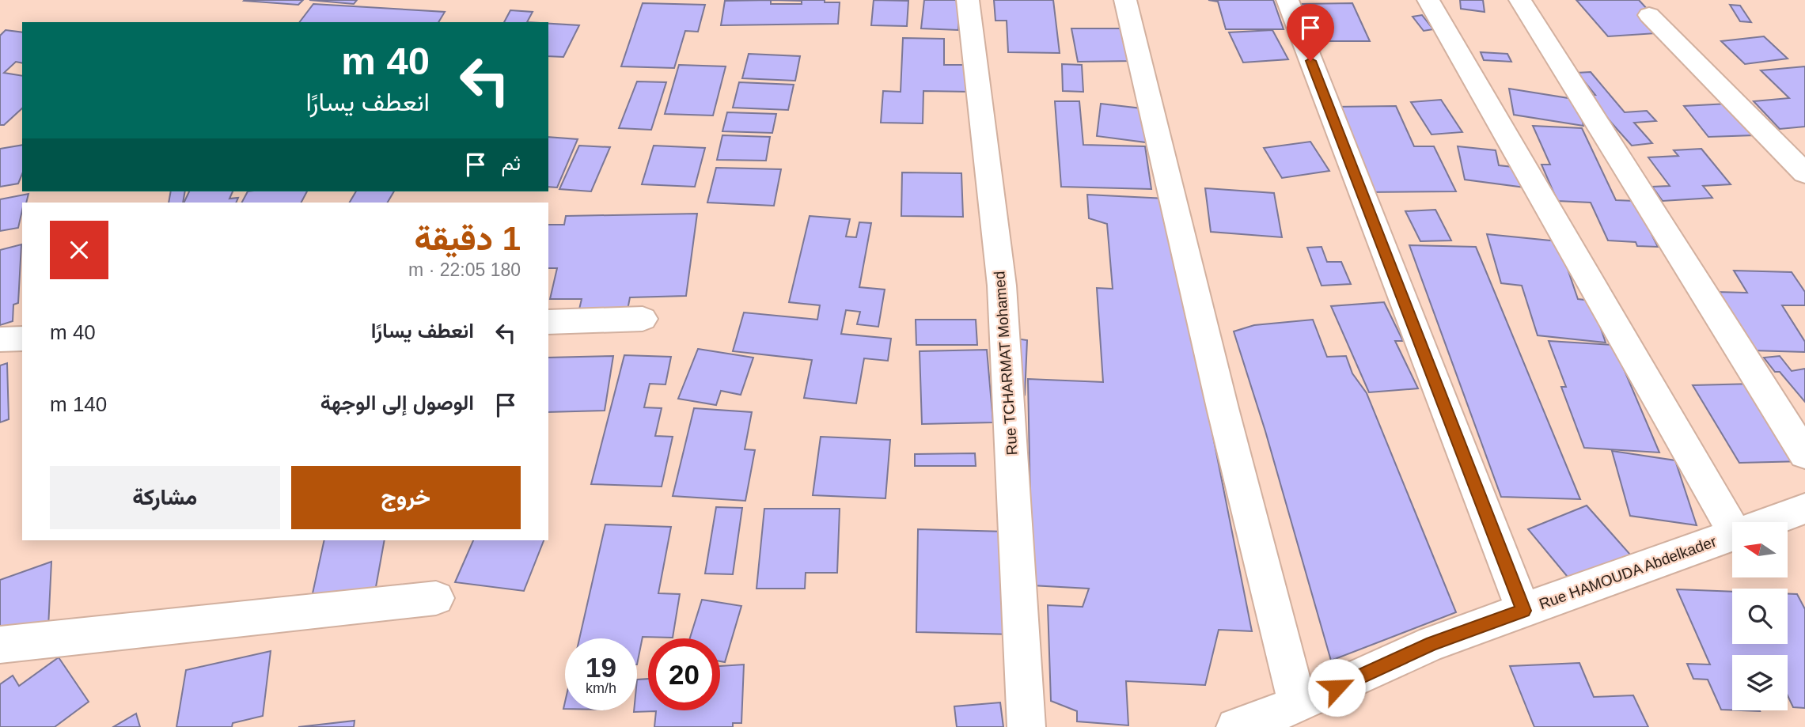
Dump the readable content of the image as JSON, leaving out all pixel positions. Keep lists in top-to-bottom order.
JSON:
{
  "streets": {
    "street": ["Rue TCHARMAT Mohamed", "Rue HAMOUDA Abdelkader"]
  },
  "north": "left",
  "page": {
    "turn": ["40 m", "انعطف يسارًا"],
    "then": "ثم",
    "heading": ["1 دقيقة", "180 m · 22:05"],
    "list": [
      {
        "name": "انعطف يسارًا",
        "value": "40 m"
      },
      {
        "name": "الوصول إلى الوجهة",
        "value": "140 m"
      }
    ],
    "buttons": ["خروج", "مشاركة"],
    "speed": "19 km/h",
    "limit": "20"
  }
}
